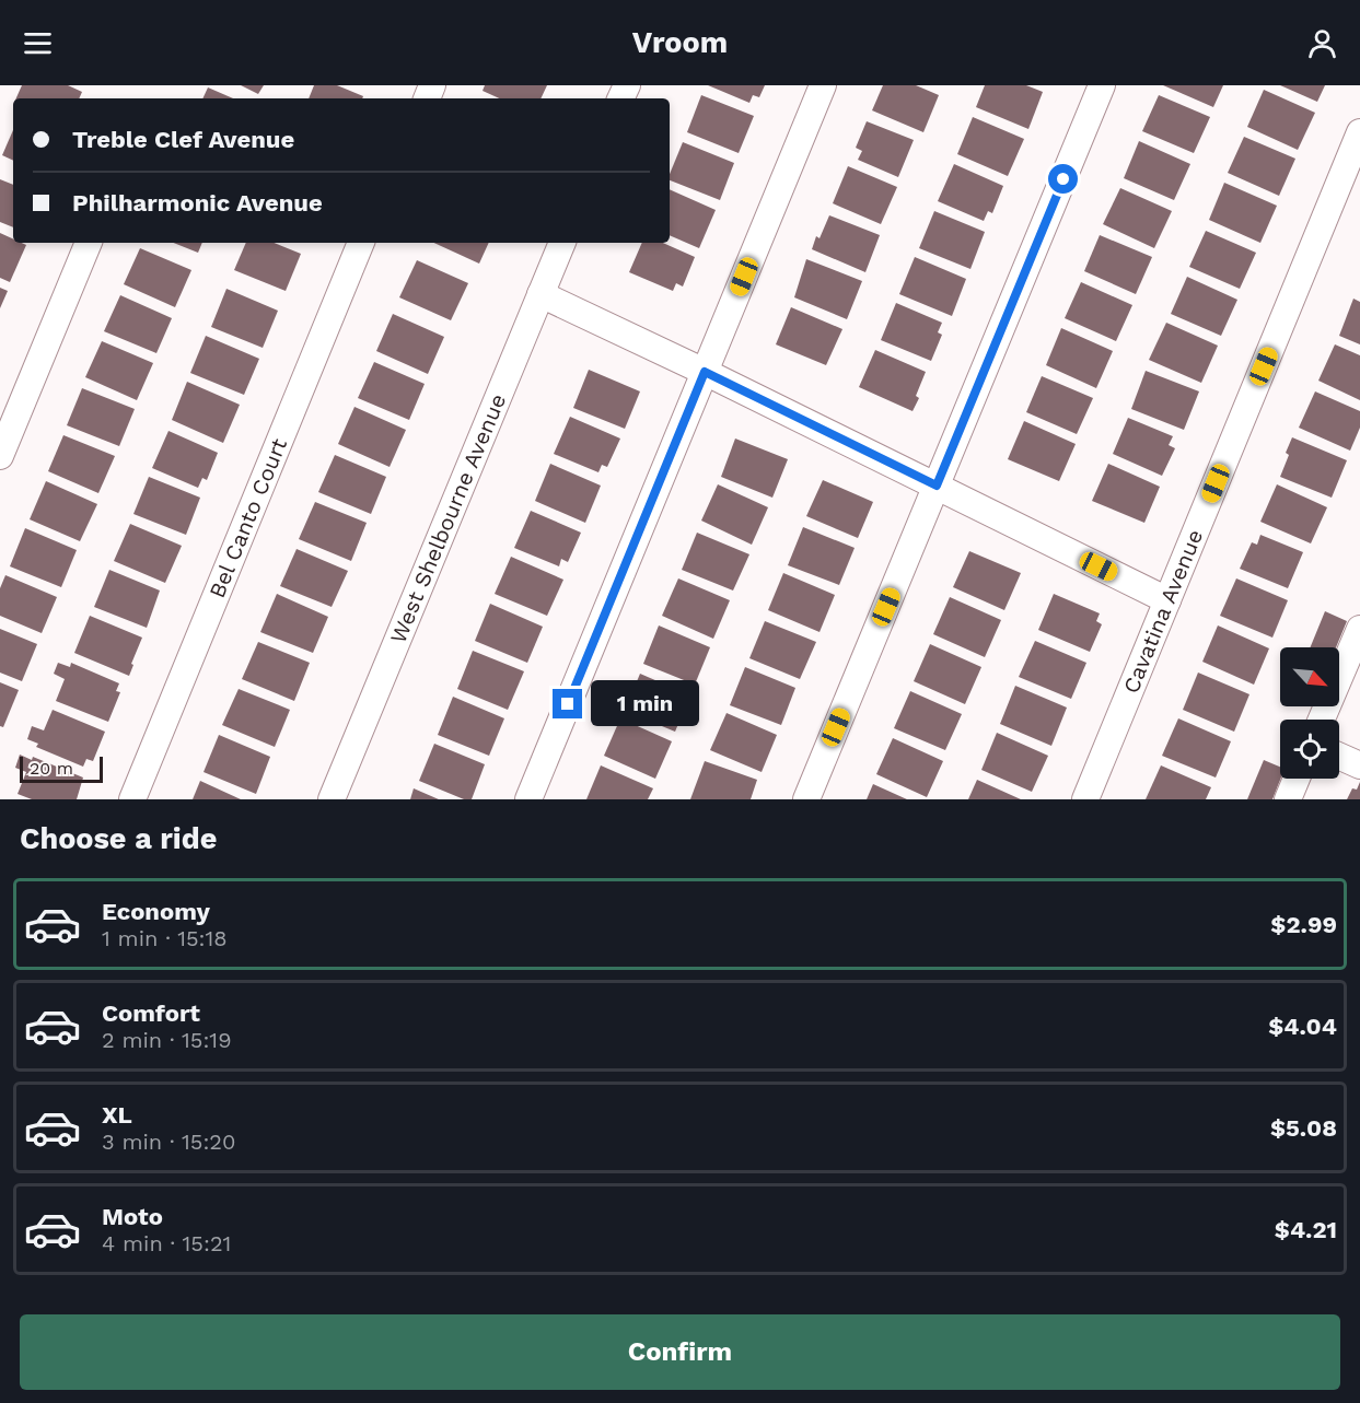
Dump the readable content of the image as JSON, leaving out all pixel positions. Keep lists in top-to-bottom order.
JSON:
{
  "streets": {
    "street": ["Bel Canto Court", "West Shelbourne Avenue", "Cavatina Avenue"]
  },
  "scale_bar": "20 m",
  "north": "bottom right",
  "page": {
    "header": "Vroom",
    "banner": ["Treble Clef Avenue", "Philharmonic Avenue"],
    "bubble": "1 min",
    "scale": "20 m",
    "heading": "Choose a ride",
    "list": [
      {
        "name": "Economy",
        "note": "1 min · 15:18",
        "value": "$2.99"
      },
      {
        "name": "Comfort",
        "note": "2 min · 15:19",
        "value": "$4.04"
      },
      {
        "name": "XL",
        "note": "3 min · 15:20",
        "value": "$5.08"
      },
      {
        "name": "Moto",
        "note": "4 min · 15:21",
        "value": "$4.21"
      }
    ],
    "buttons": "Confirm"
  }
}
